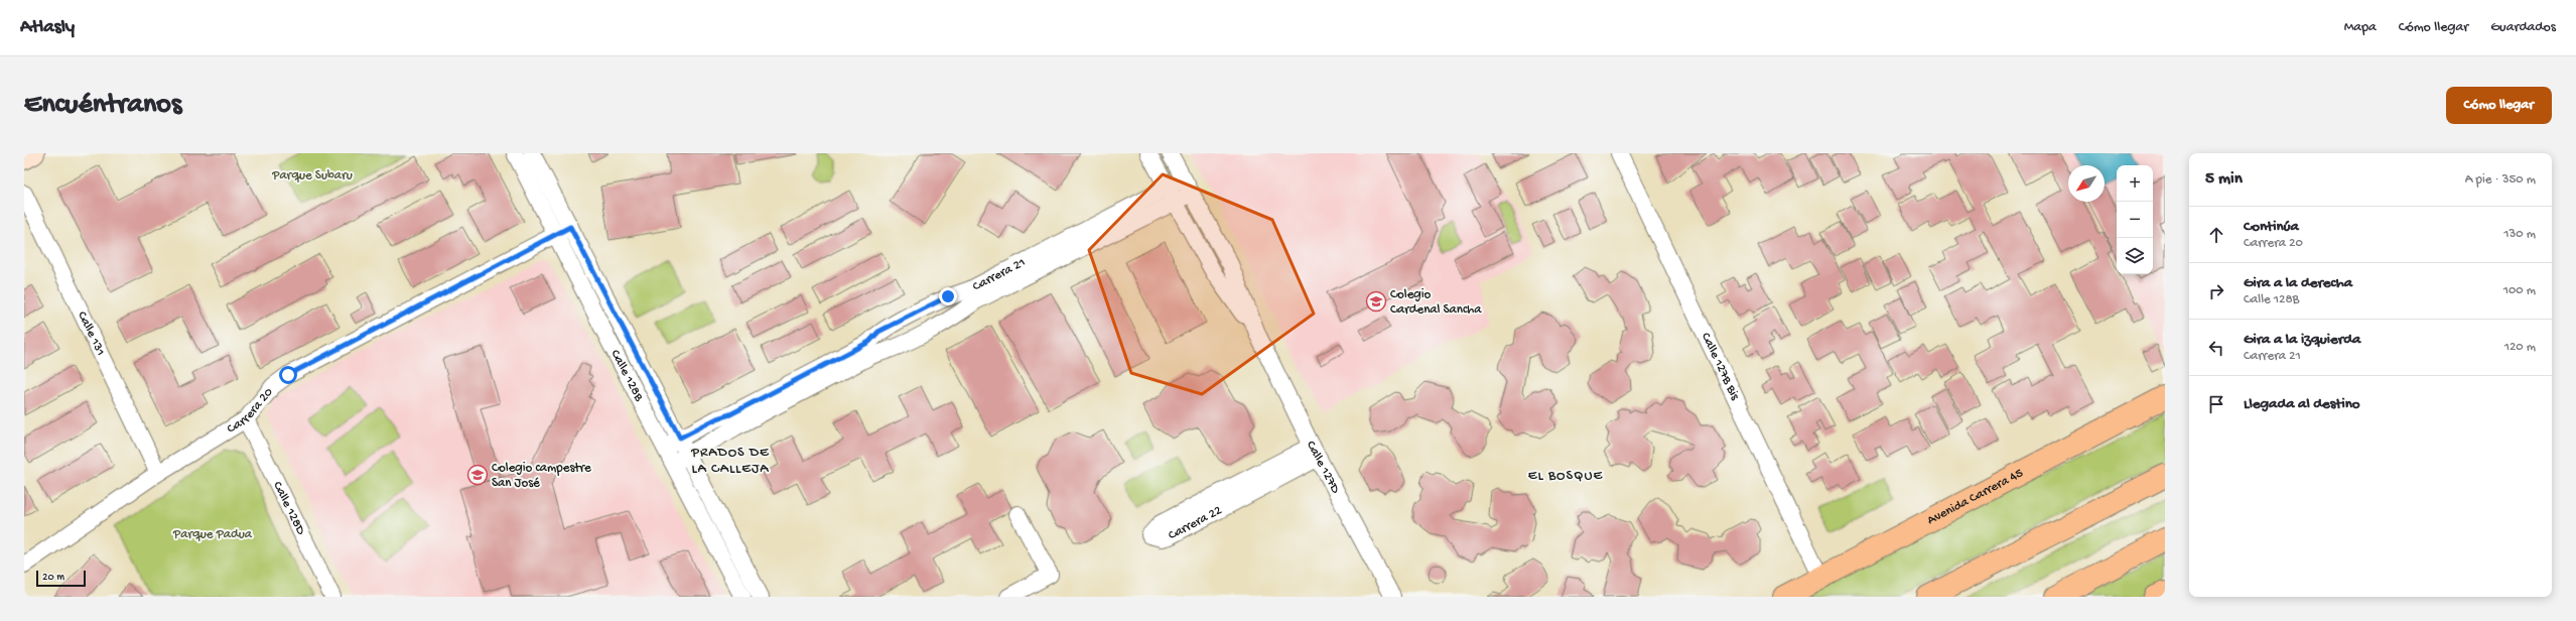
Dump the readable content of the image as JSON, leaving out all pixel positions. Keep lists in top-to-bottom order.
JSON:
{
  "streets": {
    "highway": ["Avenida Carrera 45"],
    "street": [
      "Carrera 21",
      "Calle 131",
      "Calle 127B Bis",
      "Calle 128B",
      "Carrera 20",
      "Calle 127D",
      "Calle 128D",
      "Carrera 22"
    ]
  },
  "crossings": [
    ["Carrera 21", "Calle 128B"],
    ["Carrera 21", "Calle 127D"],
    ["Calle 131", "Carrera 20"],
    ["Calle 127B Bis", "Avenida Carrera 45"],
    ["Calle 128B", "Carrera 20"],
    ["Carrera 20", "Calle 128D"],
    ["Calle 127D", "Carrera 22"]
  ],
  "districts": ["PRADOS DE LA CALLEJA", "EL BOSQUE"],
  "parks": ["Parque Subaru", "Parque Padua"],
  "places": {
    "school or university": ["Colegio Cardenal Sancha", "Colegio campestre San José"]
  },
  "scale_bar": "20 m",
  "north": "bottom left",
  "page": {
    "header": "Atlasly",
    "nav": ["Mapa", "Cómo llegar", "Guardados"],
    "buttons": "Cómo llegar",
    "title": "Encuéntranos",
    "heading": ["5 min", "A pie · 350 m"],
    "map_buttons": ["+", "−"],
    "list": [
      ["Continúa", "Carrera 20", "130 m"],
      ["Gira a la derecha", "Calle 128B", "100 m"],
      ["Gira a la izquierda", "Carrera 21", "120 m"],
      "Llegada al destino"
    ],
    "scale": "20 m"
  }
}
